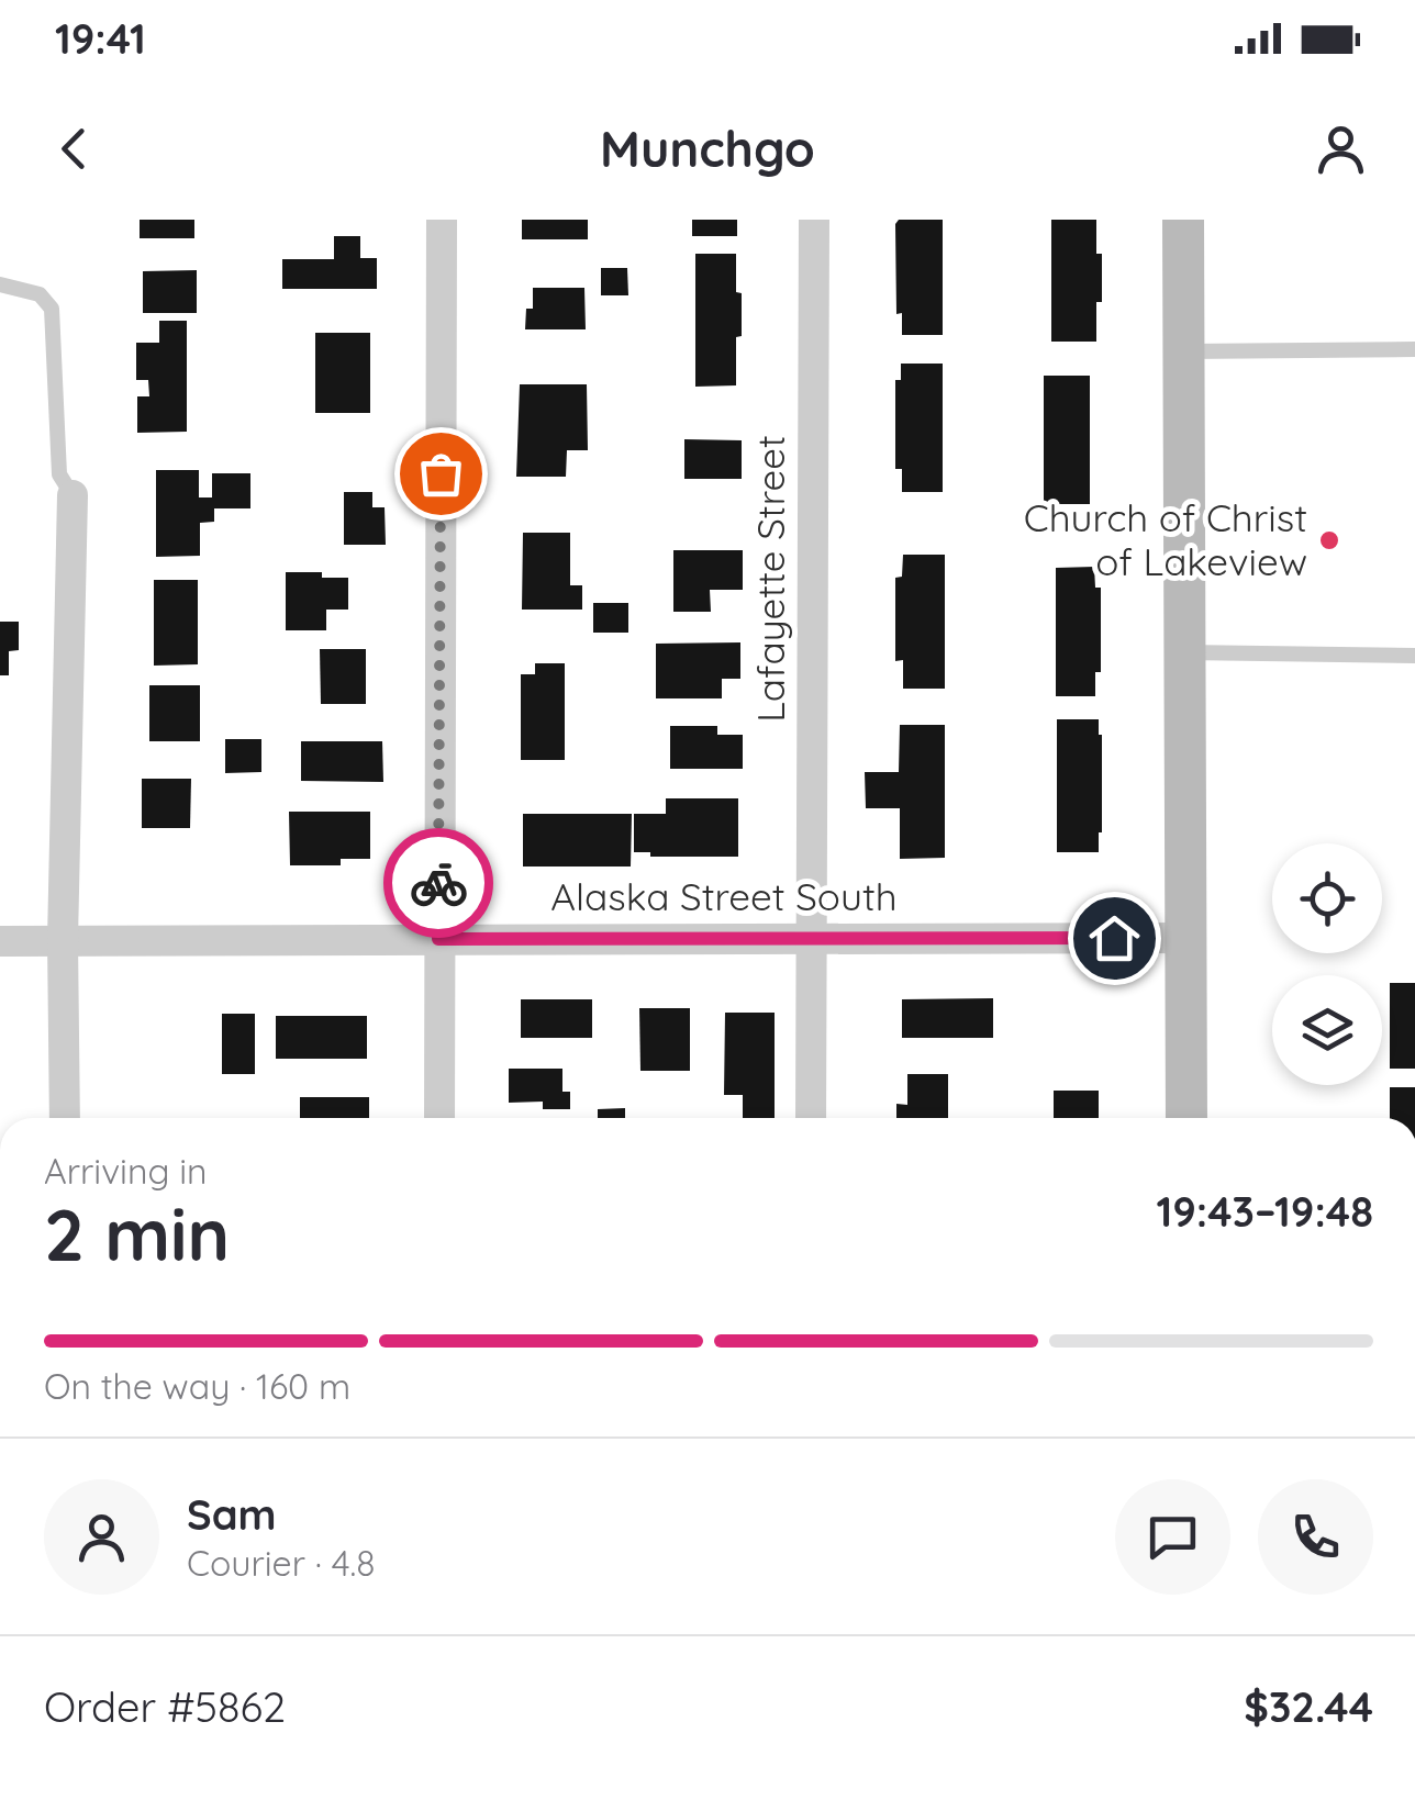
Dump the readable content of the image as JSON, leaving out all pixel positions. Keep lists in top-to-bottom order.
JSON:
{
  "streets": {
    "street": ["Lafayette Street", "Alaska Street South"]
  },
  "crossings": [
    ["Lafayette Street", "Alaska Street South"]
  ],
  "places": ["Church of Christ of Lakeview"],
  "page": {
    "status": "19:41",
    "header": "Munchgo",
    "heading": ["2 min", "Arriving in", "19:43–19:48"],
    "panel": [
      "Sam",
      "Courier · 4.8",
      "Order #5862",
      "$32.44"
    ],
    "bar": "On the way · 160 m"
  }
}
